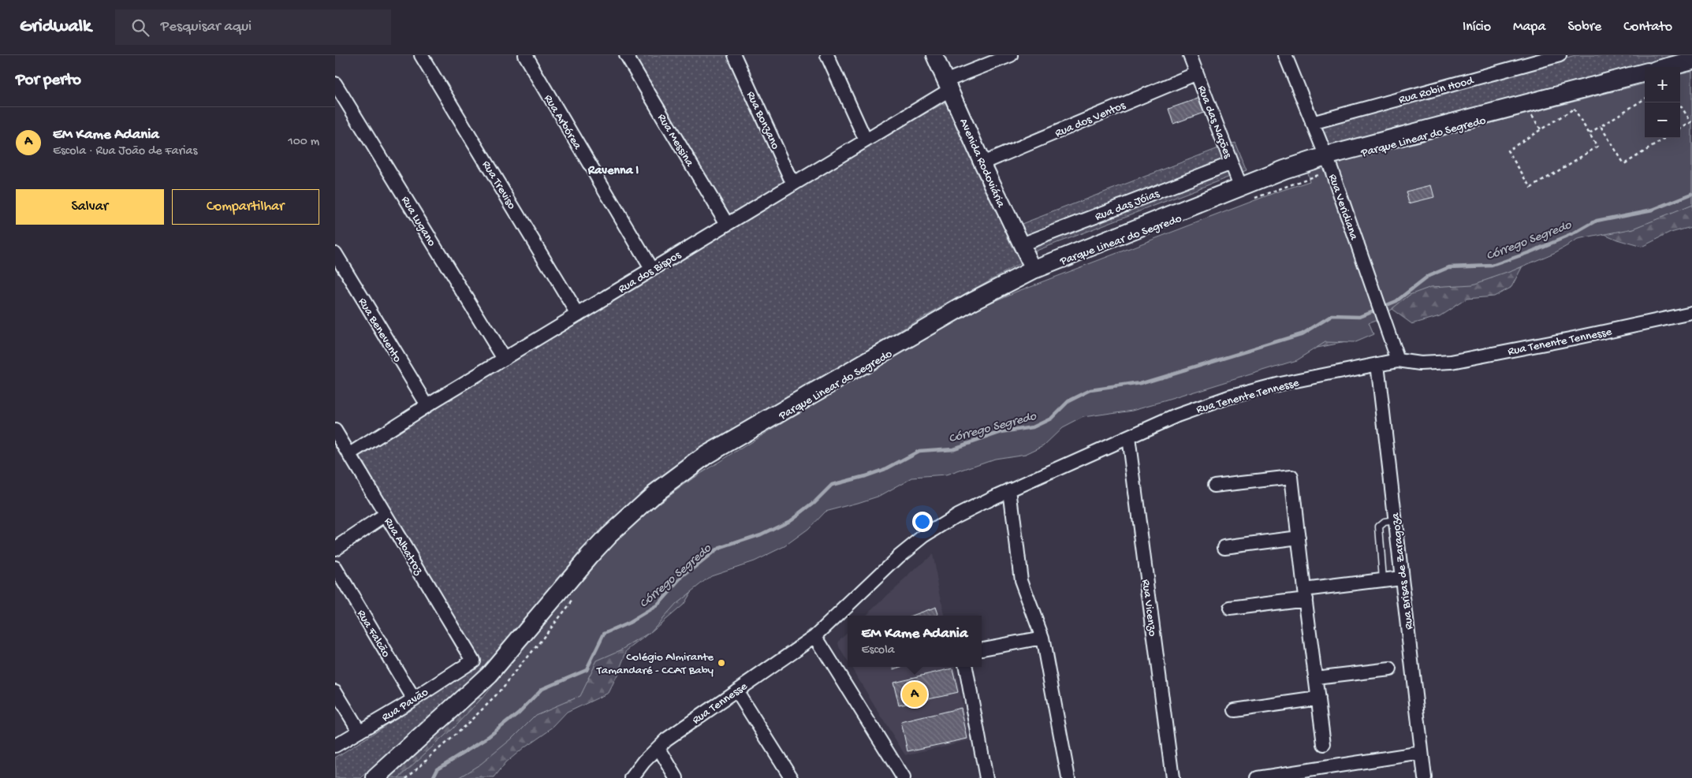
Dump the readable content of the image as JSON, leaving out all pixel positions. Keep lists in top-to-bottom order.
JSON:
{
  "streets": {
    "street": [
      "Rua Robin Hood",
      "Rua dos Ventos",
      "Rua Bonzano",
      "Rua Arbórea",
      "Rua das Nações",
      "Rua Messina",
      "Avenida Rodoviária",
      "Rua Treviso",
      "Rua das Jóias",
      "Rua Veridiana",
      "Rua Lugano",
      "Rua dos Bispos",
      "Rua Benevento",
      "Rua Tenente Tennesse",
      "Rua Albatroz",
      "Rua Brisas de Zaragoza",
      "Rua Vicenzo",
      "Rua Falcão",
      "Rua Tennesse",
      "Rua Pavão"
    ]
  },
  "crossings": [
    ["Rua Robin Hood", "Rua Veridiana"],
    ["Rua dos Ventos", "Rua das Nações"],
    ["Rua dos Ventos", "Avenida Rodoviária"],
    ["Rua Bonzano", "Rua dos Bispos"],
    ["Rua Arbórea", "Rua dos Bispos"],
    ["Rua das Nações", "Rua das Jóias"],
    ["Rua Messina", "Rua dos Bispos"],
    ["Avenida Rodoviária", "Rua das Jóias"],
    ["Avenida Rodoviária", "Rua dos Bispos"],
    ["Rua Treviso", "Rua dos Bispos"],
    ["Rua Veridiana", "Rua Tenente Tennesse"],
    ["Rua Lugano", "Rua dos Bispos"],
    ["Rua dos Bispos", "Rua Benevento"],
    ["Rua dos Bispos", "Rua Albatroz"],
    ["Rua Tenente Tennesse", "Rua Brisas de Zaragoza"],
    ["Rua Tenente Tennesse", "Rua Vicenzo"],
    ["Rua Tenente Tennesse", "Rua Tennesse"],
    ["Rua Albatroz", "Rua Pavão"],
    ["Rua Falcão", "Rua Pavão"]
  ],
  "districts": ["Ravenna I"],
  "water": ["Córrego Segredo"],
  "places": ["Colégio Almirante Tamandaré - CCAT Baby"],
  "page": {
    "header": "Gridwalk",
    "search": "Pesquisar aqui",
    "nav": [
      "Início",
      "Mapa",
      "Sobre",
      "Contato"
    ],
    "heading": "Por perto",
    "map_buttons": ["+", "−"],
    "list": [
      {
        "mark": "A",
        "name": "EM Kame Adania",
        "note": "Escola · Rua João de Farias",
        "value": "100 m"
      }
    ],
    "buttons": ["Salvar", "Compartilhar"],
    "popup": ["EM Kame Adania", "Escola"],
    "pins": "A"
  }
}
